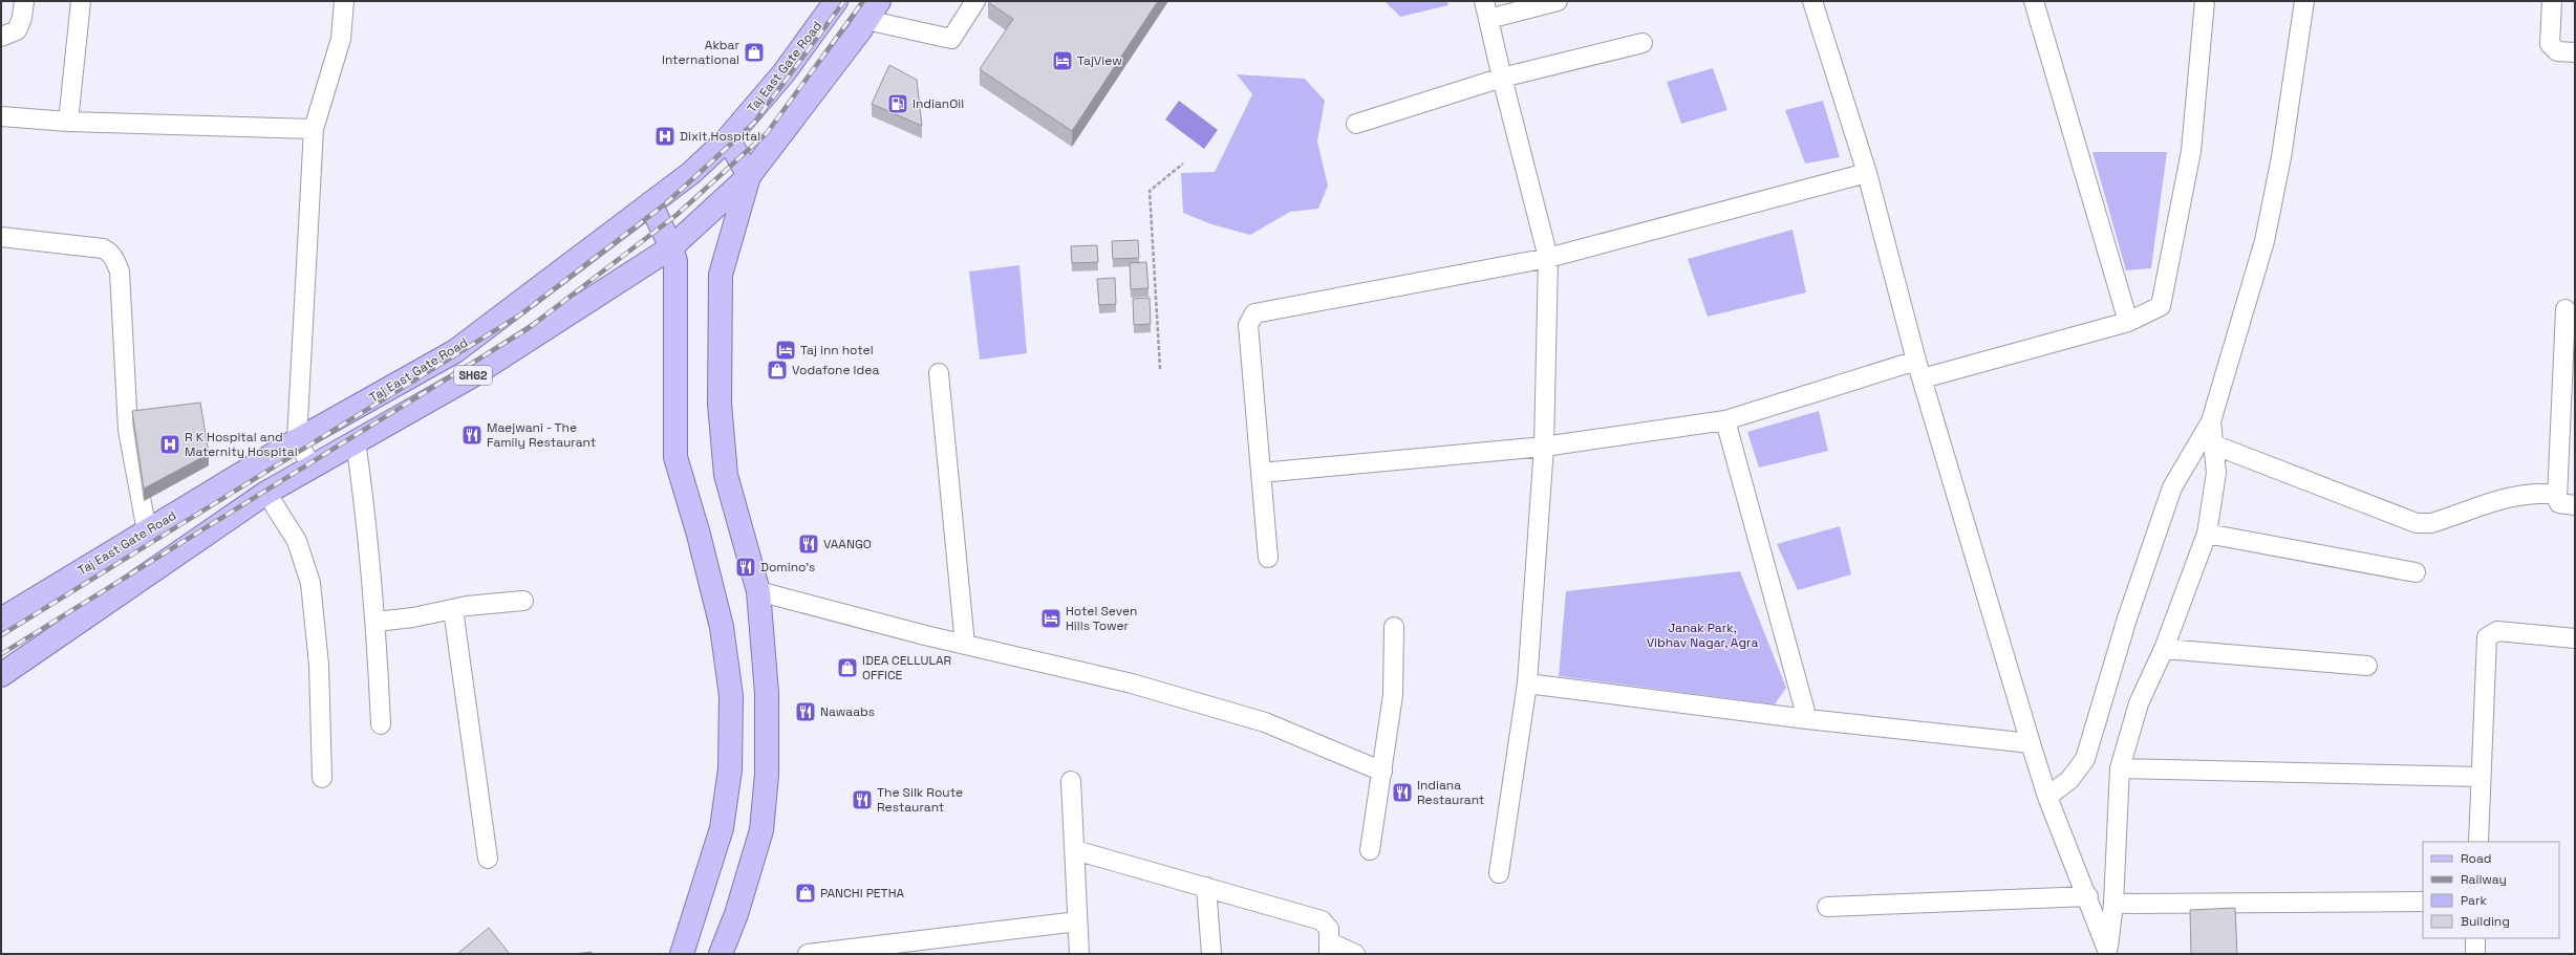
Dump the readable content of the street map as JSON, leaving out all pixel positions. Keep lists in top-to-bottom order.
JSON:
{
  "streets": {
    "main road": ["Taj East Gate Road", "SH62"]
  },
  "parks": ["Janak Park, Vibhav Nagar, Agra"],
  "places": {
    "shop": [
      "Akbar International",
      "Vodafone Idea",
      "IDEA CELLULAR OFFICE",
      "PANCHI PETHA"
    ],
    "hotel": ["TajView", "Taj inn hotel", "Hotel Seven Hills Tower"],
    "fuel station": ["IndianOil"],
    "hospital": ["Dixit Hospital", "R K Hospital and Maternity Hospital"],
    "restaurant": [
      "Maejwani - The Family Restaurant",
      "VAANGO",
      "Domino's",
      "Nawaabs",
      "Indiana Restaurant",
      "The Silk Route Restaurant"
    ]
  },
  "legend": [
    "Road",
    "Railway",
    "Park",
    "Building"
  ]
}
